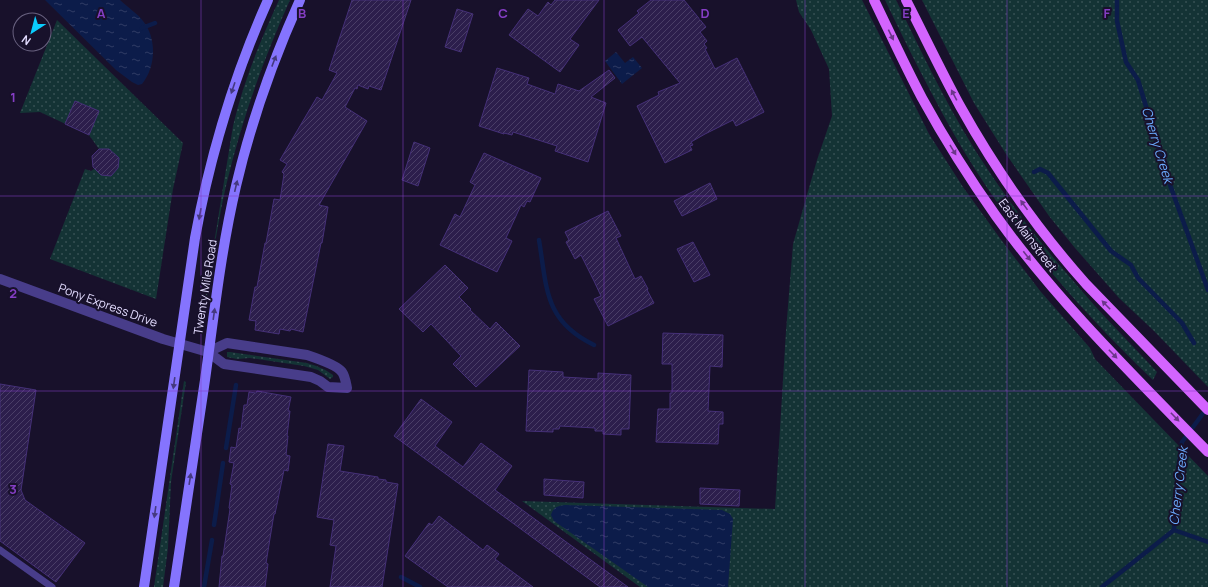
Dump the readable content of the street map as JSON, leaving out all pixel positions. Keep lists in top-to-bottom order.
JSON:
{
  "streets": {
    "main road": ["East Mainstreet", "Twenty Mile Road"],
    "street": ["Pony Express Drive"]
  },
  "crossings": [
    ["Twenty Mile Road", "Pony Express Drive"]
  ],
  "water": ["Cherry Creek"],
  "north": "bottom left",
  "grid": {
    "columns": [
      "A",
      "B",
      "C",
      "D",
      "E",
      "F"
    ],
    "rows": ["1", "2", "3"]
  }
}
